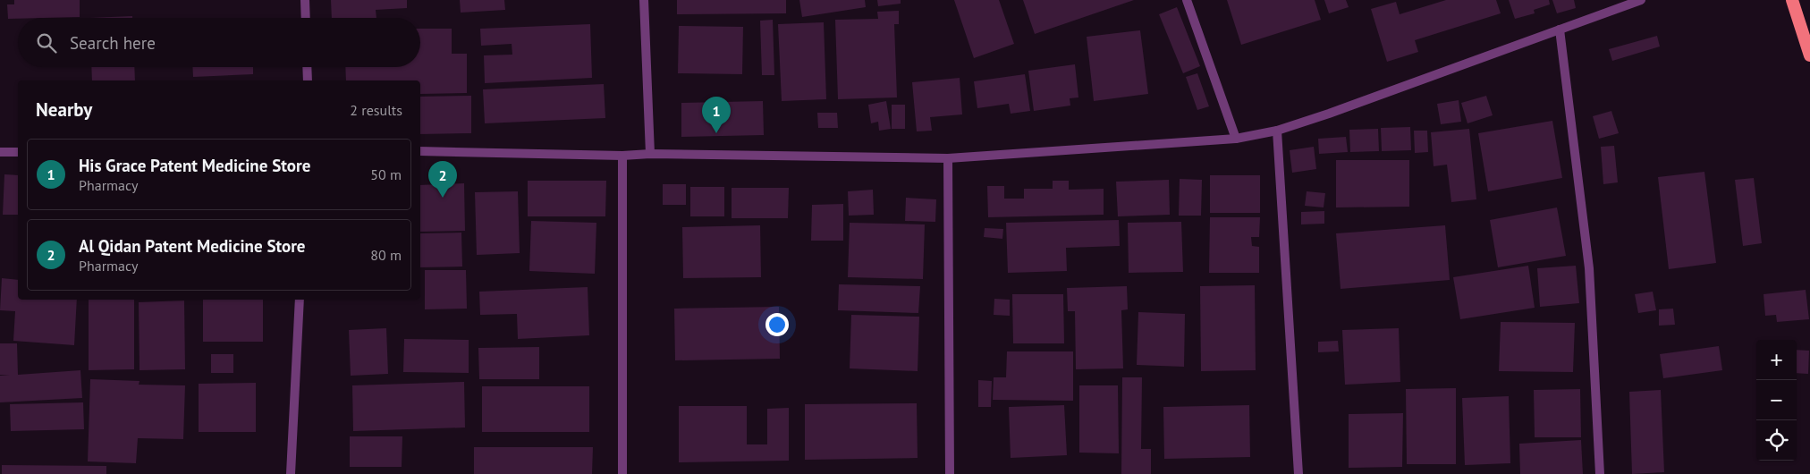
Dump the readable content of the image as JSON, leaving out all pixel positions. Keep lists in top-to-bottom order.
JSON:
{
  "page": {
    "search": "Search here",
    "heading": ["Nearby", "2 results"],
    "pins": ["1", "2"],
    "list": [
      {
        "mark": "1",
        "name": "His Grace Patent Medicine Store",
        "note": "Pharmacy",
        "value": "50 m"
      },
      {
        "mark": "2",
        "name": "Al Qidan Patent Medicine Store",
        "note": "Pharmacy",
        "value": "80 m"
      }
    ],
    "map_buttons": ["+", "−"]
  }
}
